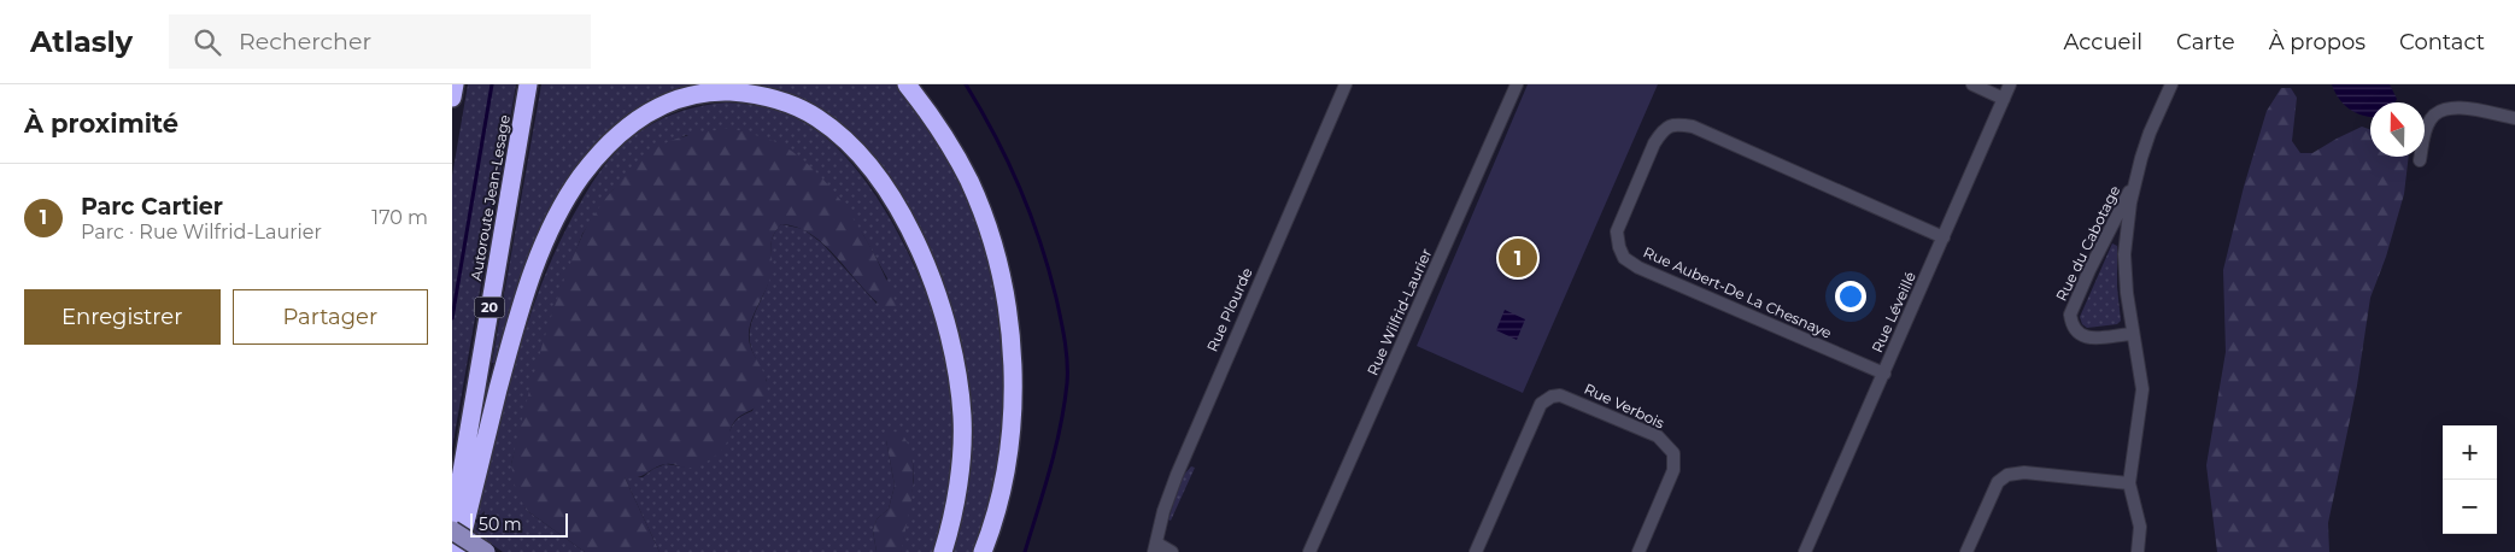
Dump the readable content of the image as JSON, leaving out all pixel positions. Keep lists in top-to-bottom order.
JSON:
{
  "streets": {
    "highway": ["Autoroute Jean-Lesage", "20"],
    "street": [
      "Rue du Cabotage",
      "Rue Aubert-De La Chesnaye",
      "Rue Plourde",
      "Rue Wilfrid-Laurier",
      "Rue Léveillé",
      "Rue Verbois"
    ]
  },
  "crossings": [
    ["Rue Aubert-De La Chesnaye", "Rue Léveillé"]
  ],
  "scale_bar": "50 m",
  "north": "top",
  "page": {
    "header": "Atlasly",
    "search": "Rechercher",
    "nav": [
      "Accueil",
      "Carte",
      "À propos",
      "Contact"
    ],
    "heading": "À proximité",
    "list": [
      {
        "mark": "1",
        "name": "Parc Cartier",
        "note": "Parc · Rue Wilfrid-Laurier",
        "value": "170 m"
      }
    ],
    "pins": "1",
    "buttons": ["Enregistrer", "Partager"],
    "map_buttons": ["+", "−"],
    "scale": "50 m"
  }
}
